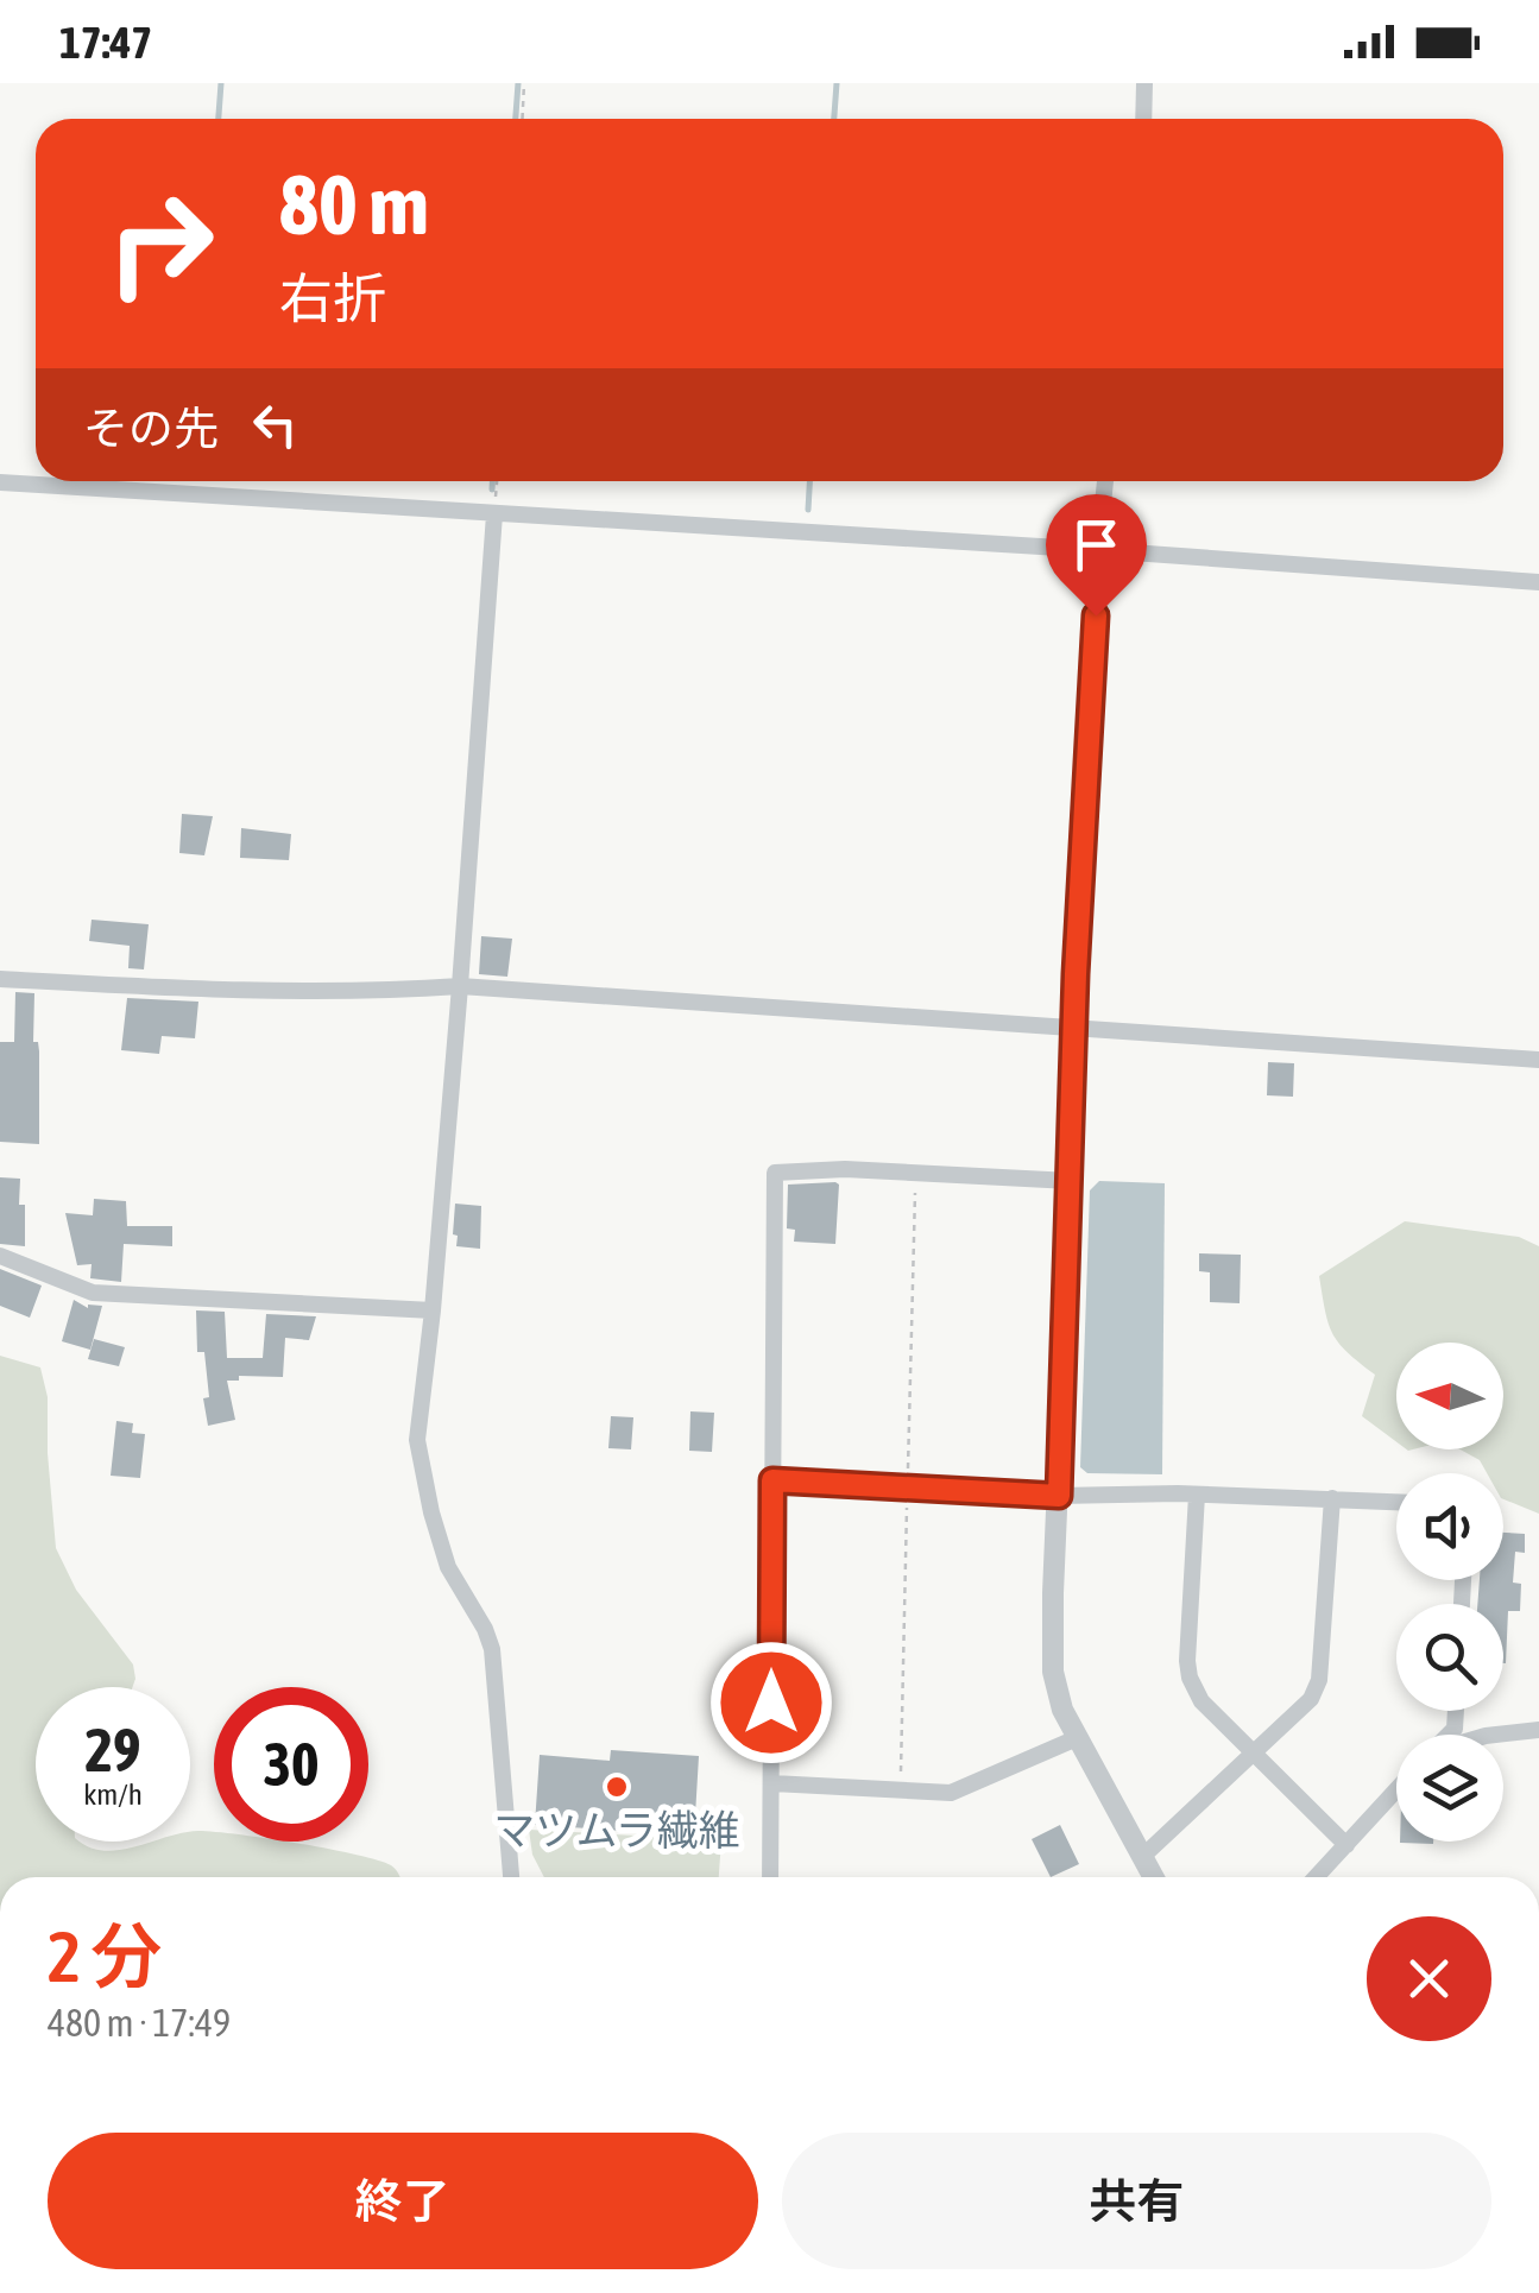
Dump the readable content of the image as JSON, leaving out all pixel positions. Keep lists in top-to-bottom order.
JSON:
{
  "places": ["マツムラ繊維"],
  "north": "left",
  "page": {
    "status": "17:47",
    "turn": ["80 m", "右折"],
    "then": "その先",
    "speed": "29 km/h",
    "limit": "30",
    "heading": ["2 分", "480 m · 17:49"],
    "buttons": ["終了", "共有"]
  }
}
